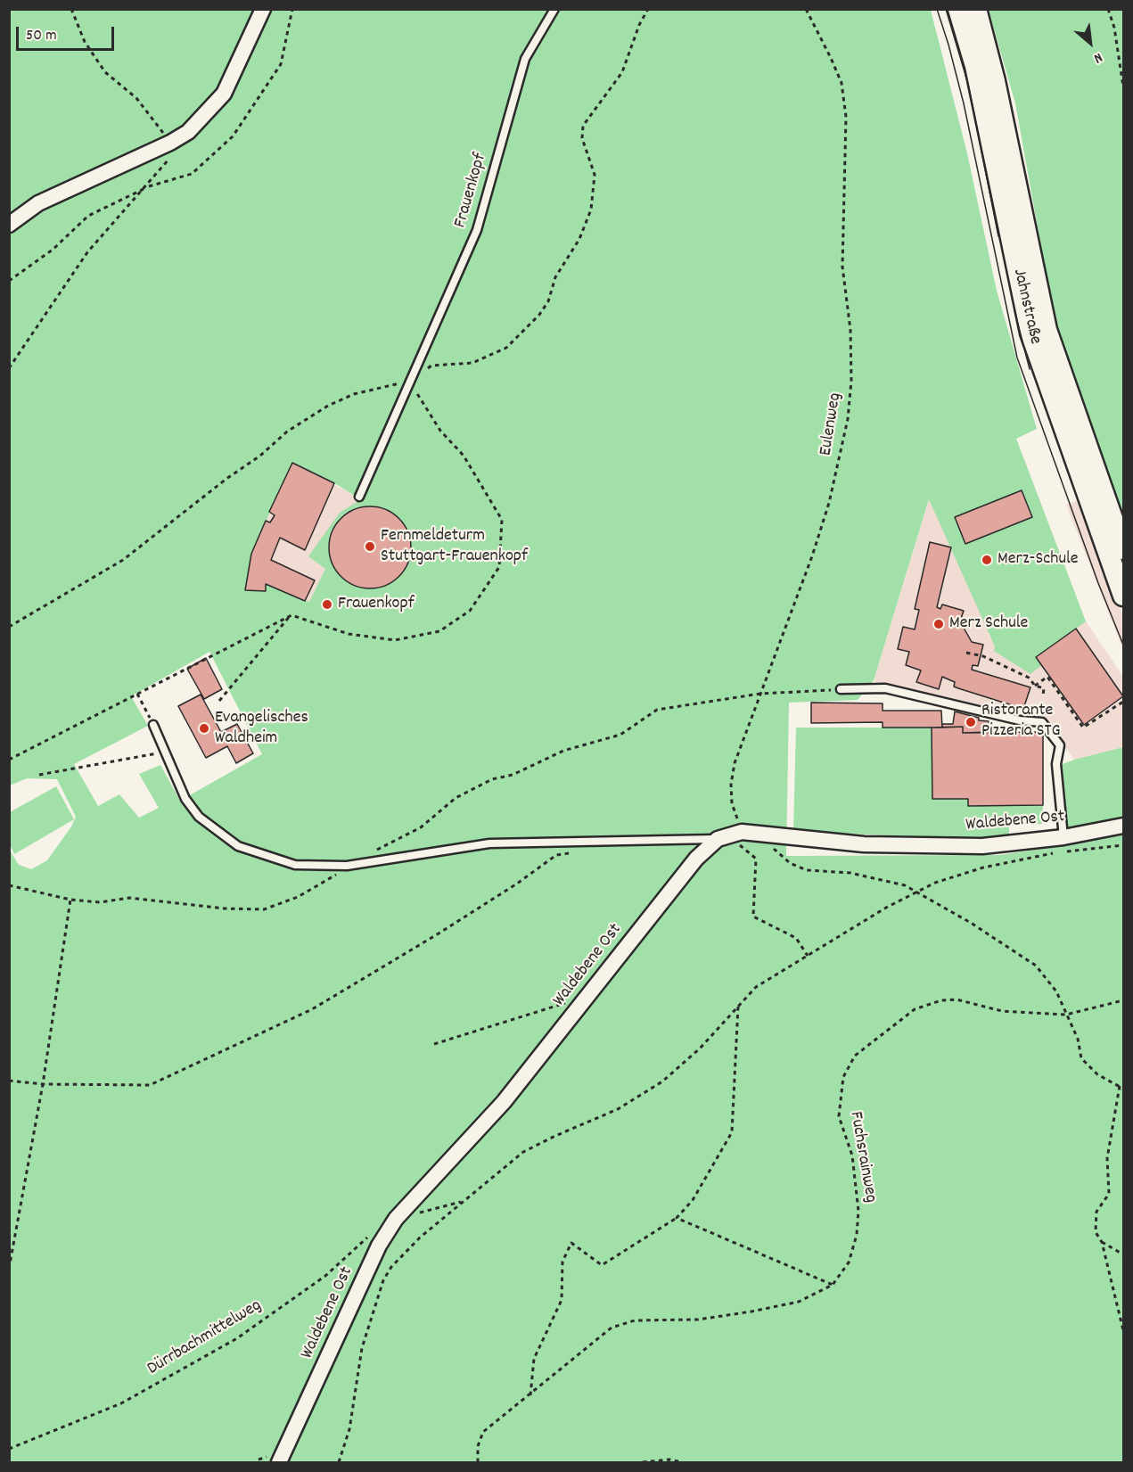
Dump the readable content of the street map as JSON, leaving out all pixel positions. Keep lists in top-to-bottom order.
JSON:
{
  "streets": {
    "main road": ["Jahnstraße"],
    "street": ["Waldebene Ost"],
    "lane": ["Frauenkopf"],
    "path": ["Eulenweg", "Fuchsrainweg", "Dürrbachmittelweg"]
  },
  "crossings": [
    ["Eulenweg", "Waldebene Ost"]
  ],
  "places": [
    "Fernmeldeturm Stuttgart-Frauenkopf",
    "Merz-Schule",
    "Frauenkopf",
    "Merz Schule",
    "Ristorante Pizzeria STG",
    "Evangelisches Waldheim"
  ],
  "scale_bar": "50 m",
  "north": "bottom right"
}
